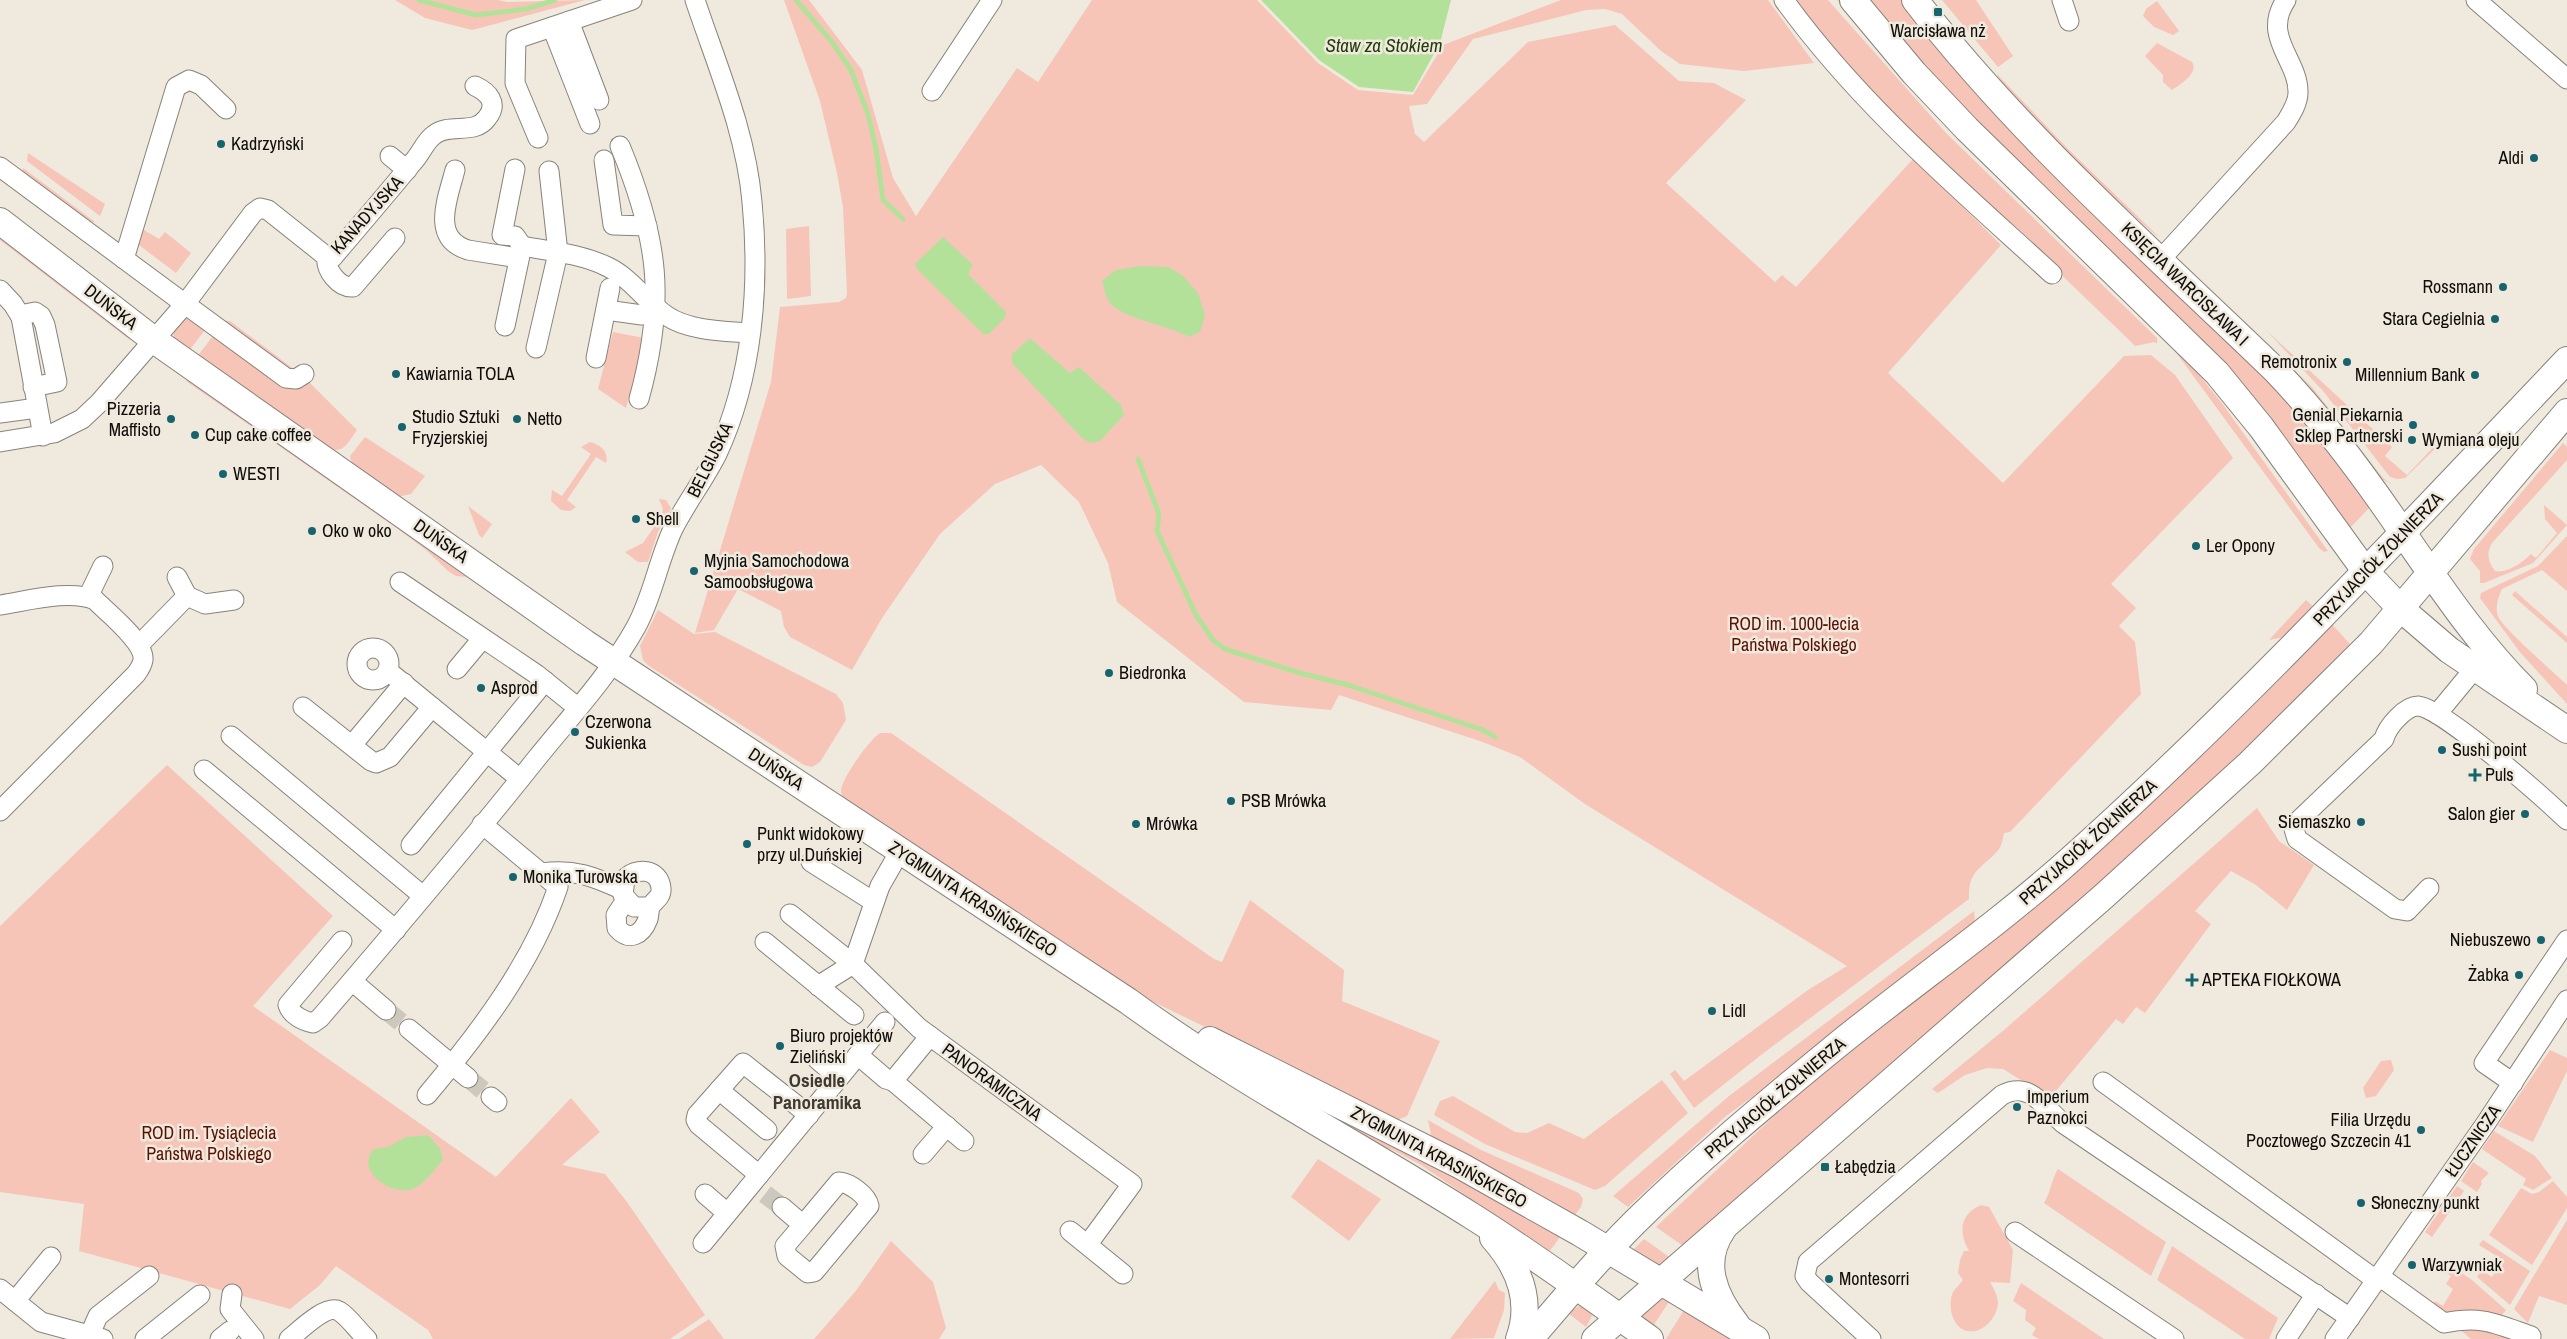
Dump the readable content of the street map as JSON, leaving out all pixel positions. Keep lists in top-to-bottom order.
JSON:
{
  "streets": {
    "street": [
      "KANADYJSKA",
      "KSIĘCIA WARCISŁAWA I",
      "DUŃSKA",
      "BELGIJSKA",
      "PRZYJACIÓŁ ŻOŁNIERZA",
      "ZYGMUNTA KRASIŃSKIEGO",
      "PANORAMICZNA",
      "ŁUCZNICZA"
    ]
  },
  "crossings": [
    ["KSIĘCIA WARCISŁAWA I", "PRZYJACIÓŁ ŻOŁNIERZA"],
    ["DUŃSKA", "BELGIJSKA"],
    ["DUŃSKA", "ZYGMUNTA KRASIŃSKIEGO"],
    ["PRZYJACIÓŁ ŻOŁNIERZA", "ZYGMUNTA KRASIŃSKIEGO"]
  ],
  "districts": ["Osiedle Panoramika"],
  "water": ["Staw za Stokiem"],
  "parks": ["ROD im. 1000-lecia Państwa Polskiego", "ROD im. Tysiąclecia Państwa Polskiego"],
  "places": {
    "transit": ["Warcisława nż", "Łabędzia"],
    "other": [
      "Kadrzyński",
      "Aldi",
      "Rossmann",
      "Stara Cegielnia",
      "Remotronix",
      "Kawiarnia TOLA",
      "Millennium Bank",
      "Pizzeria Maffisto",
      "Netto",
      "Genial Piekarnia Sklep Partnerski",
      "Studio Sztuki Fryzjerskiej",
      "Cup cake coffee",
      "Wymiana oleju",
      "WESTI",
      "Shell",
      "Oko w oko",
      "Ler Opony",
      "Myjnia Samochodowa Samoobsługowa",
      "Biedronka",
      "Asprod",
      "Czerwona Sukienka",
      "Sushi point",
      "PSB Mrówka",
      "Salon gier",
      "Siemaszko",
      "Mrówka",
      "Punkt widokowy przy ul.Duńskiej",
      "Monika Turowska",
      "Niebuszewo",
      "Żabka",
      "Lidl",
      "Biuro projektów Zieliński",
      "Imperium Paznokci",
      "Filia Urzędu Pocztowego Szczecin 41",
      "Słoneczny punkt",
      "Warzywniak",
      "Montesorri"
    ],
    "health": ["Puls", "APTEKA FIOŁKOWA"]
  }
}
